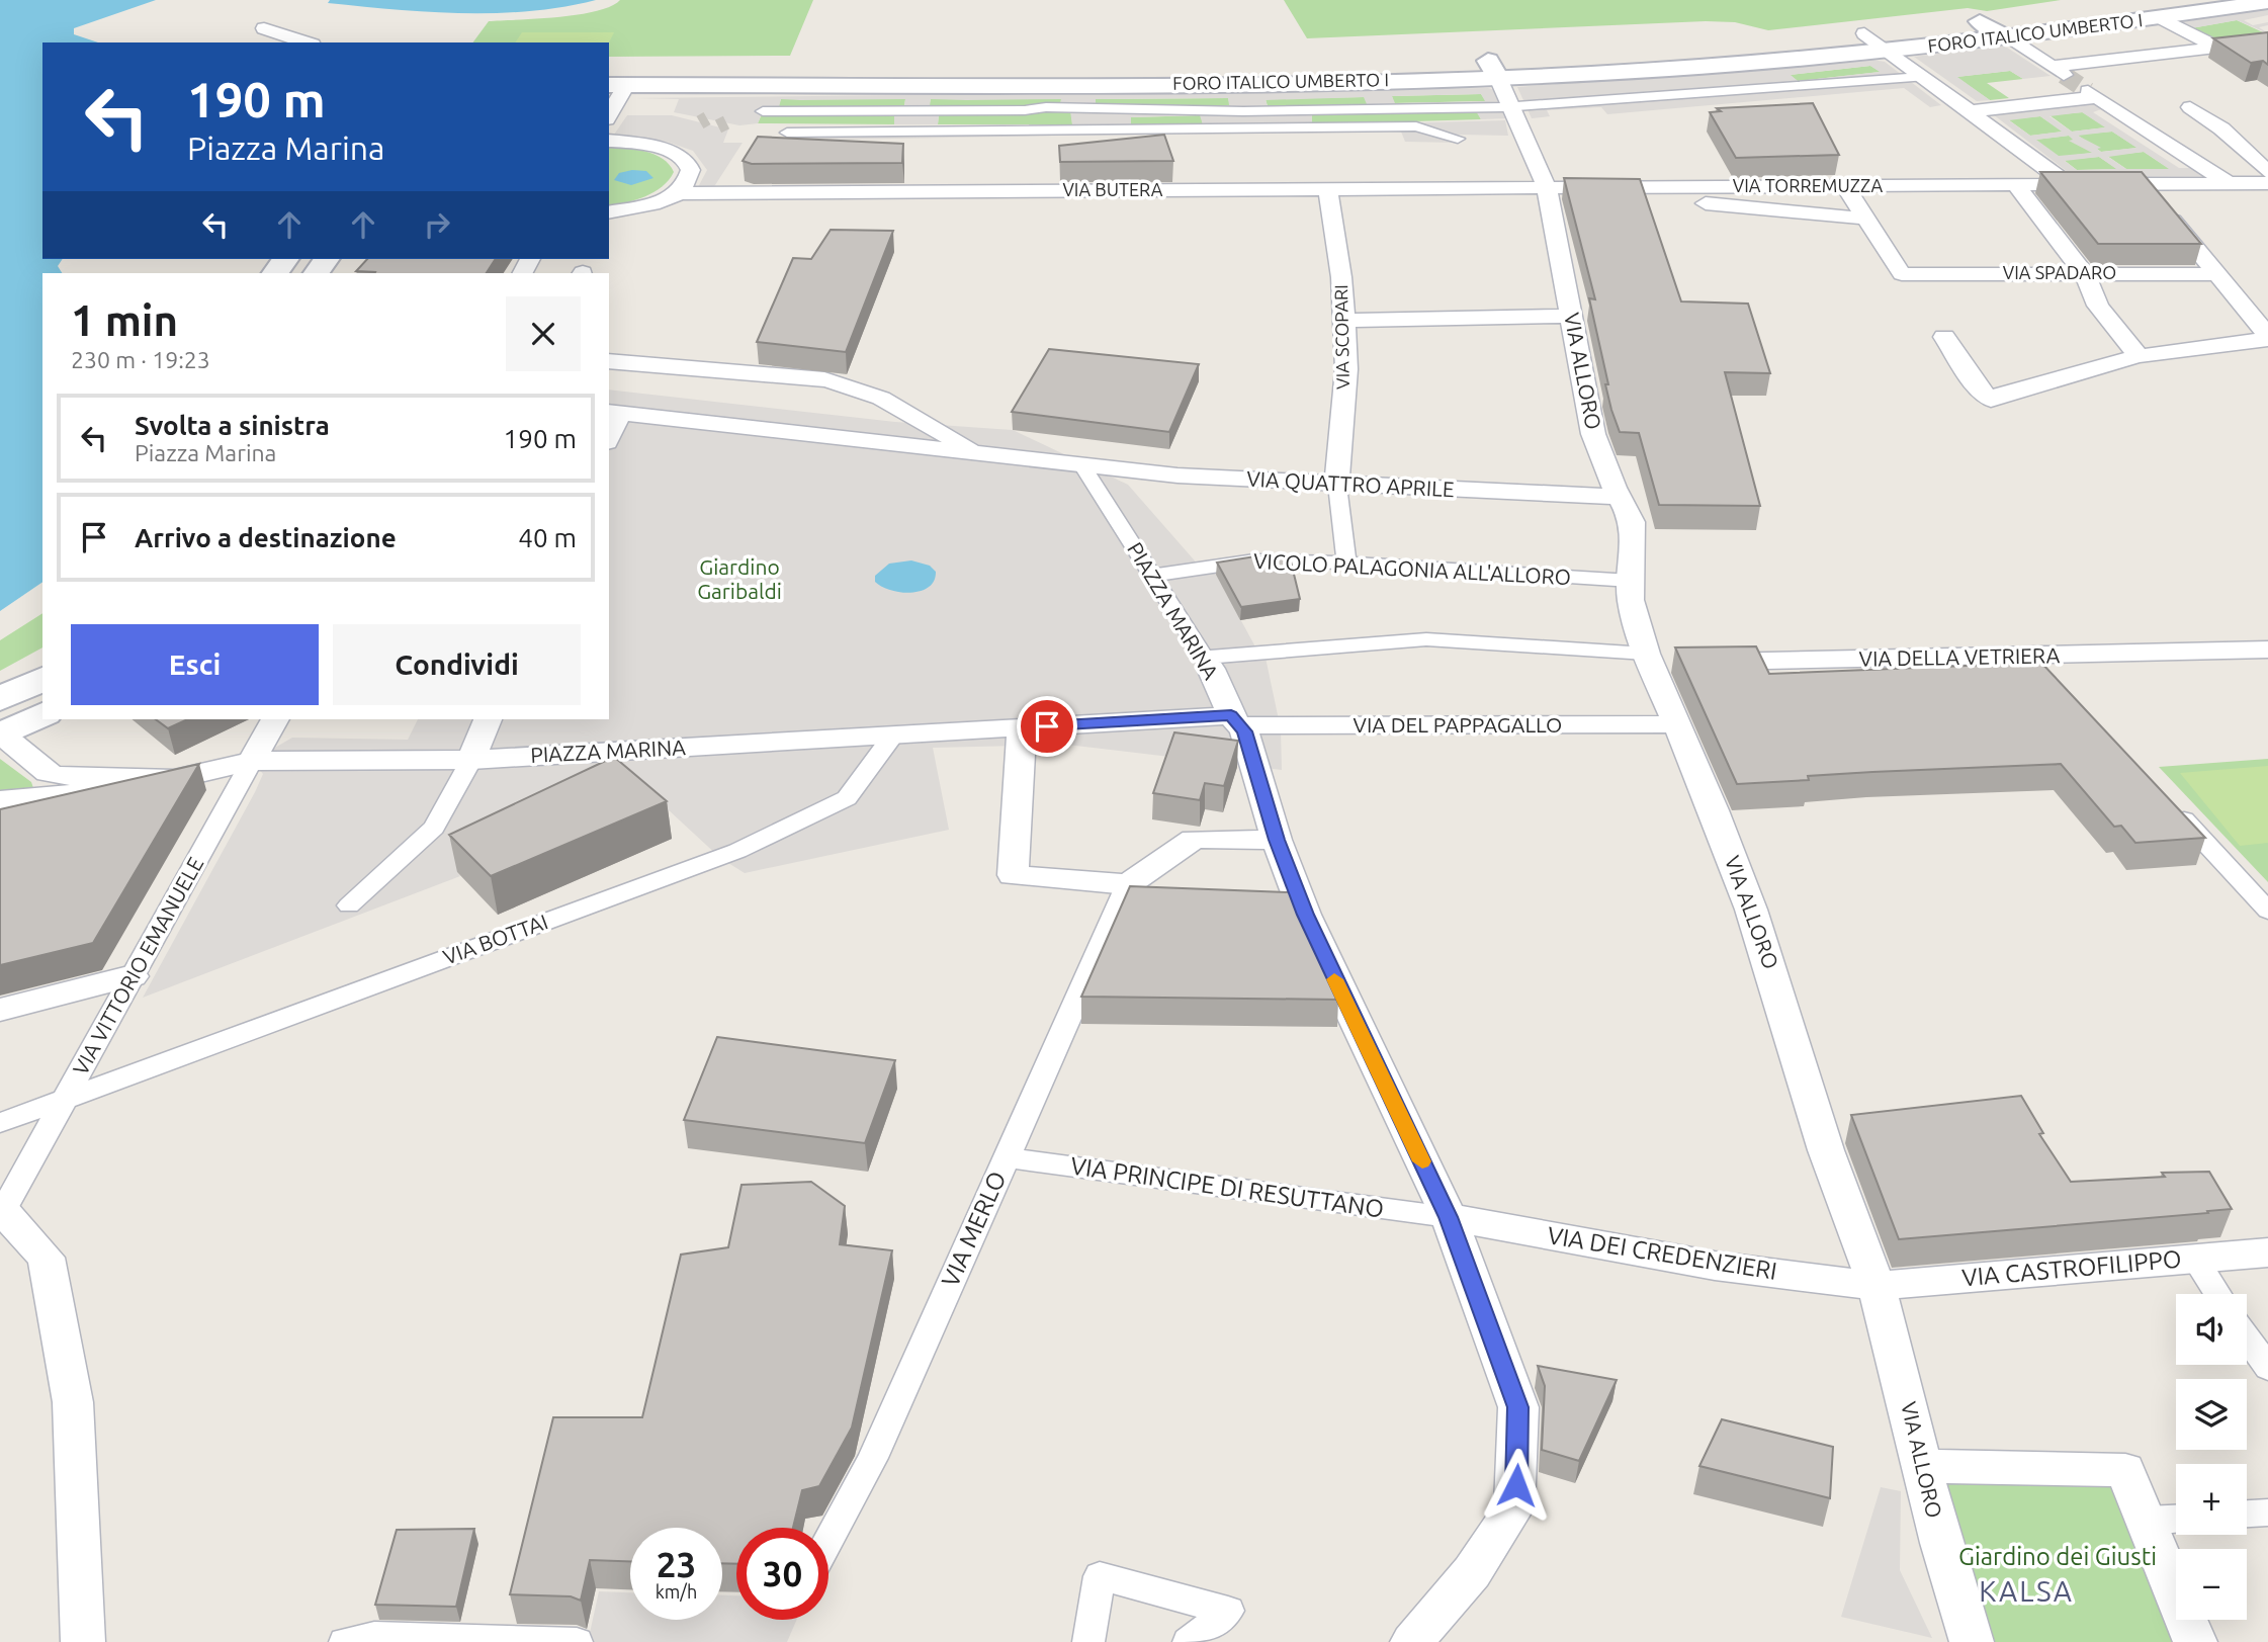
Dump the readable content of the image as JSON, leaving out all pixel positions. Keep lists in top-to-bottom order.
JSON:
{
  "streets": {
    "main road": ["FORO ITALICO UMBERTO I"],
    "street": [
      "VIA TORREMUZZA",
      "VIA BUTERA",
      "VIA SPADARO",
      "VIA SCOPARI",
      "VIA ALLORO",
      "VIA QUATTRO APRILE",
      "VICOLO PALAGONIA ALL'ALLORO",
      "PIAZZA MARINA",
      "VIA DELLA VETRIERA",
      "VIA DEL PAPPAGALLO",
      "VIA BOTTAI",
      "VIA VITTORIO EMANUELE",
      "VIA PRINCIPE DI RESUTTANO",
      "VIA MERLO",
      "VIA DEI CREDENZIERI",
      "VIA CASTROFILIPPO"
    ]
  },
  "crossings": [
    ["FORO ITALICO UMBERTO I", "VIA ALLORO"],
    ["VIA TORREMUZZA", "VIA BUTERA"],
    ["VIA TORREMUZZA", "VIA ALLORO"],
    ["VIA BUTERA", "VIA SCOPARI"],
    ["VIA BUTERA", "VIA ALLORO"],
    ["VIA SCOPARI", "VIA QUATTRO APRILE"],
    ["VIA ALLORO", "VIA QUATTRO APRILE"],
    ["VIA ALLORO", "VICOLO PALAGONIA ALL'ALLORO"],
    ["VIA ALLORO", "VIA DELLA VETRIERA"],
    ["VIA ALLORO", "VIA DEL PAPPAGALLO"],
    ["VIA ALLORO", "VIA DEI CREDENZIERI"],
    ["VIA ALLORO", "VIA CASTROFILIPPO"],
    ["VIA QUATTRO APRILE", "PIAZZA MARINA"],
    ["VICOLO PALAGONIA ALL'ALLORO", "PIAZZA MARINA"],
    ["PIAZZA MARINA", "VIA DEL PAPPAGALLO"],
    ["PIAZZA MARINA", "VIA BOTTAI"],
    ["PIAZZA MARINA", "VIA VITTORIO EMANUELE"],
    ["VIA BOTTAI", "VIA VITTORIO EMANUELE"],
    ["VIA PRINCIPE DI RESUTTANO", "VIA MERLO"],
    ["VIA PRINCIPE DI RESUTTANO", "VIA DEI CREDENZIERI"],
    ["VIA DEI CREDENZIERI", "VIA CASTROFILIPPO"]
  ],
  "districts": ["KALSA"],
  "parks": ["Giardino Garibaldi", "Giardino dei Giusti"],
  "page": {
    "turn": ["190 m", "Piazza Marina"],
    "heading": ["1 min", "230 m · 19:23"],
    "list": [
      {
        "name": "Svolta a sinistra",
        "note": "Piazza Marina",
        "value": "190 m"
      },
      {
        "name": "Arrivo a destinazione",
        "value": "40 m"
      }
    ],
    "buttons": ["Esci", "Condividi"],
    "map_buttons": ["+", "−"],
    "speed": "23 km/h",
    "limit": "30"
  }
}
